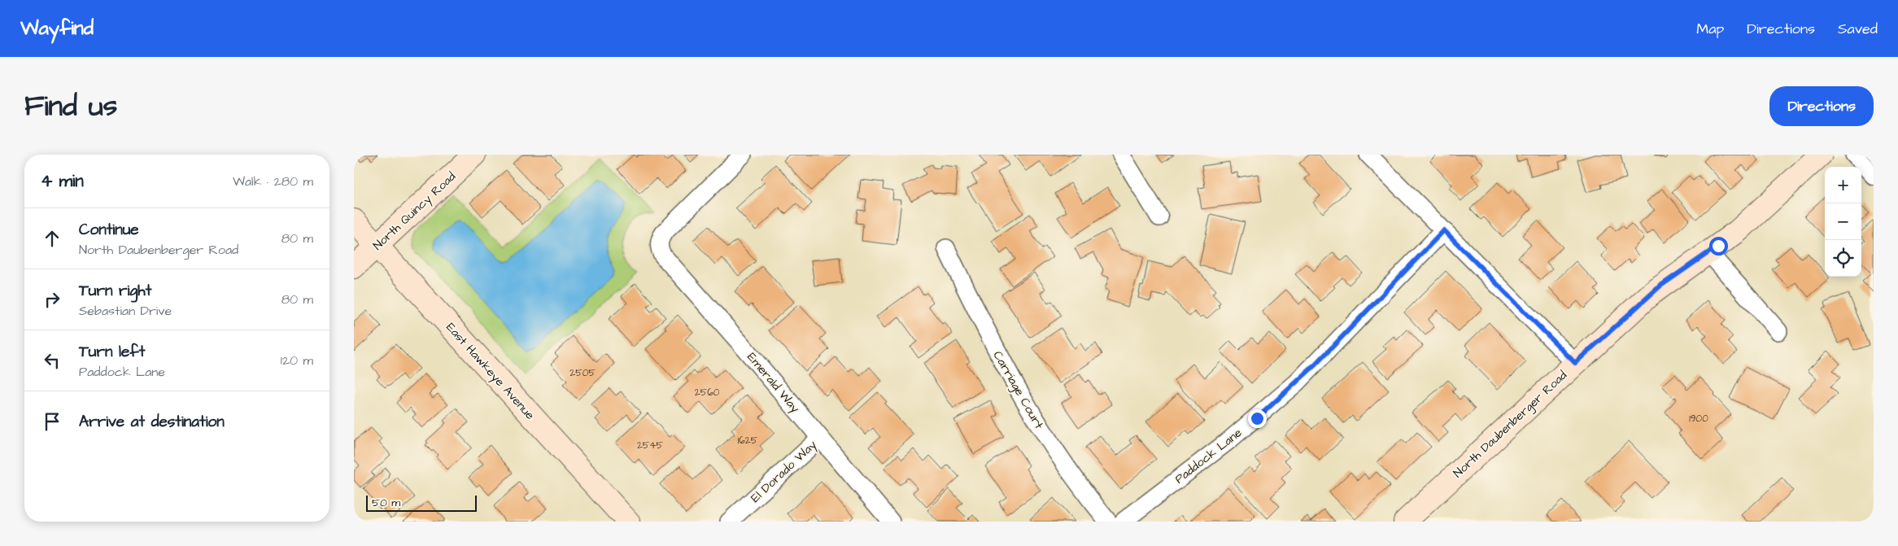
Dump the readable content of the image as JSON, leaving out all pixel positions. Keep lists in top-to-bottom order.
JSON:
{
  "streets": {
    "street": [
      "North Quincy Road",
      "East Hawkeye Avenue",
      "Emerald Way",
      "Carriage Court",
      "North Daubenberger Road",
      "Paddock Lane",
      "El Dorado Way"
    ]
  },
  "crossings": [
    ["North Quincy Road", "East Hawkeye Avenue"],
    ["Emerald Way", "El Dorado Way"]
  ],
  "house_numbers": [
    "2505",
    "2560",
    "1900",
    "1625",
    "2545"
  ],
  "scale_bar": "50 m",
  "page": {
    "header": "Wayfind",
    "nav": ["Map", "Directions", "Saved"],
    "title": "Find us",
    "buttons": "Directions",
    "heading": ["4 min", "Walk · 280 m"],
    "map_buttons": ["+", "−"],
    "list": [
      ["Continue", "North Daubenberger Road", "80 m"],
      ["Turn right", "Sebastian Drive", "80 m"],
      ["Turn left", "Paddock Lane", "120 m"],
      "Arrive at destination"
    ],
    "scale": "50 m"
  }
}
